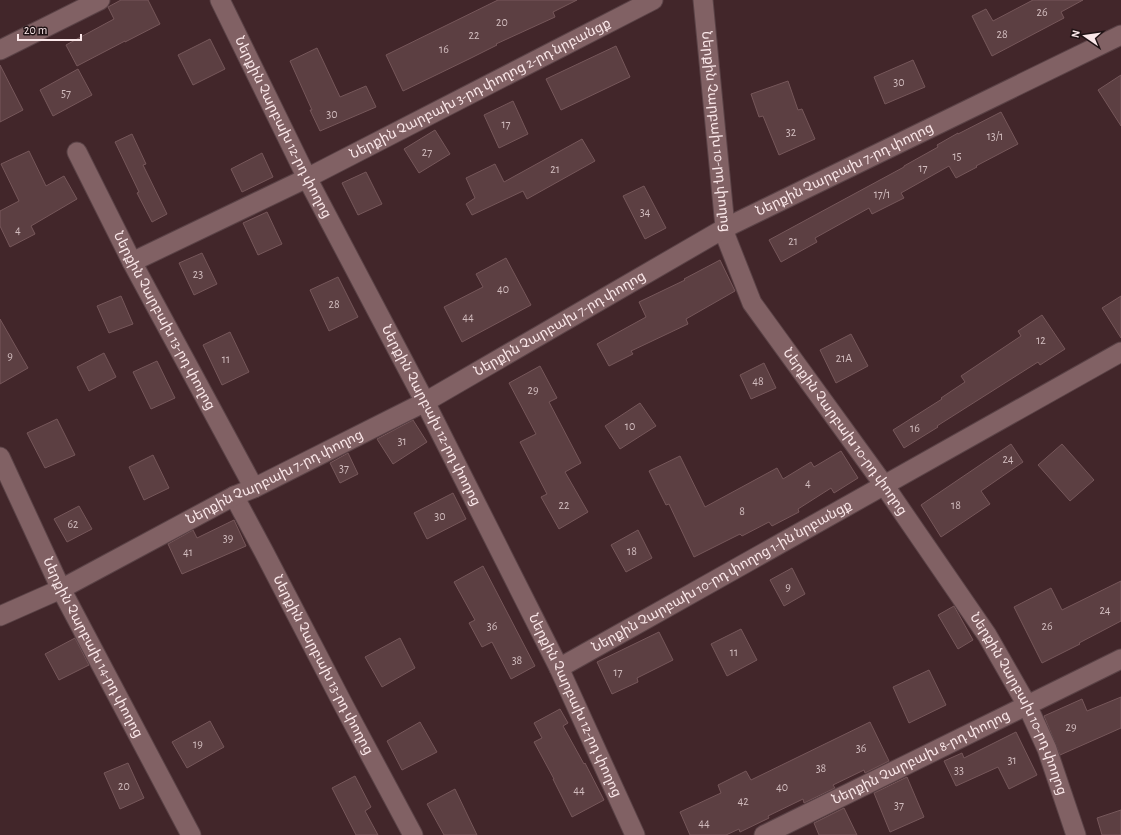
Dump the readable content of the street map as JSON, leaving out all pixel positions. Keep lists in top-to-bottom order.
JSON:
{
  "streets": {
    "street": [
      "Ներքին Չարբախ 3-րդ փողոց 2-րդ նրբանցք",
      "Ներքին Չարբախ 12-րդ փողոց",
      "Ներքին Չարբախ 10-րդ փողոց",
      "Ներքին Չարբախ 7-րդ փողոց",
      "Ներքին Չարբախ 13-րդ փողոց",
      "Ներքին Չարբախ 10-րդ փողոց 1-ին նրբանցք",
      "Ներքին Չարբախ 14-րդ փողոց",
      "Ներքին Չարբախ 8-րդ փողոց"
    ]
  },
  "crossings": [
    ["Ներքին Չարբախ 3-րդ փողոց 2-րդ նրբանցք", "Ներքին Չարբախ 12-րդ փողոց"],
    ["Ներքին Չարբախ 3-րդ փողոց 2-րդ նրբանցք", "Ներքին Չարբախ 13-րդ փողոց"],
    ["Ներքին Չարբախ 12-րդ փողոց", "Ներքին Չարբախ 7-րդ փողոց"],
    ["Ներքին Չարբախ 12-րդ փողոց", "Ներքին Չարբախ 10-րդ փողոց 1-ին նրբանցք"],
    ["Ներքին Չարբախ 10-րդ փողոց", "Ներքին Չարբախ 7-րդ փողոց"],
    ["Ներքին Չարբախ 10-րդ փողոց", "Ներքին Չարբախ 10-րդ փողոց 1-ին նրբանցք"],
    ["Ներքին Չարբախ 10-րդ փողոց", "Ներքին Չարբախ 8-րդ փողոց"],
    ["Ներքին Չարբախ 7-րդ փողոց", "Ներքին Չարբախ 13-րդ փողոց"],
    ["Ներքին Չարբախ 7-րդ փողոց", "Ներքին Չարբախ 14-րդ փողոց"]
  ],
  "house_numbers": [
    "26",
    "20",
    "28",
    "22",
    "16",
    "30",
    "57",
    "30",
    "17",
    "32",
    "13/1",
    "27",
    "15",
    "17",
    "21",
    "17/1",
    "34",
    "4",
    "21",
    "23",
    "40",
    "28",
    "44",
    "12",
    "9",
    "21A",
    "11",
    "48",
    "29",
    "10",
    "16",
    "31",
    "24",
    "37",
    "4",
    "22",
    "18",
    "8",
    "30",
    "62",
    "39",
    "18",
    "41",
    "9",
    "24",
    "36",
    "26",
    "11",
    "38",
    "17",
    "29",
    "19",
    "36",
    "31",
    "38",
    "33",
    "20",
    "40",
    "44",
    "42",
    "37",
    "44"
  ],
  "scale_bar": "20 m",
  "north": "left"
}
